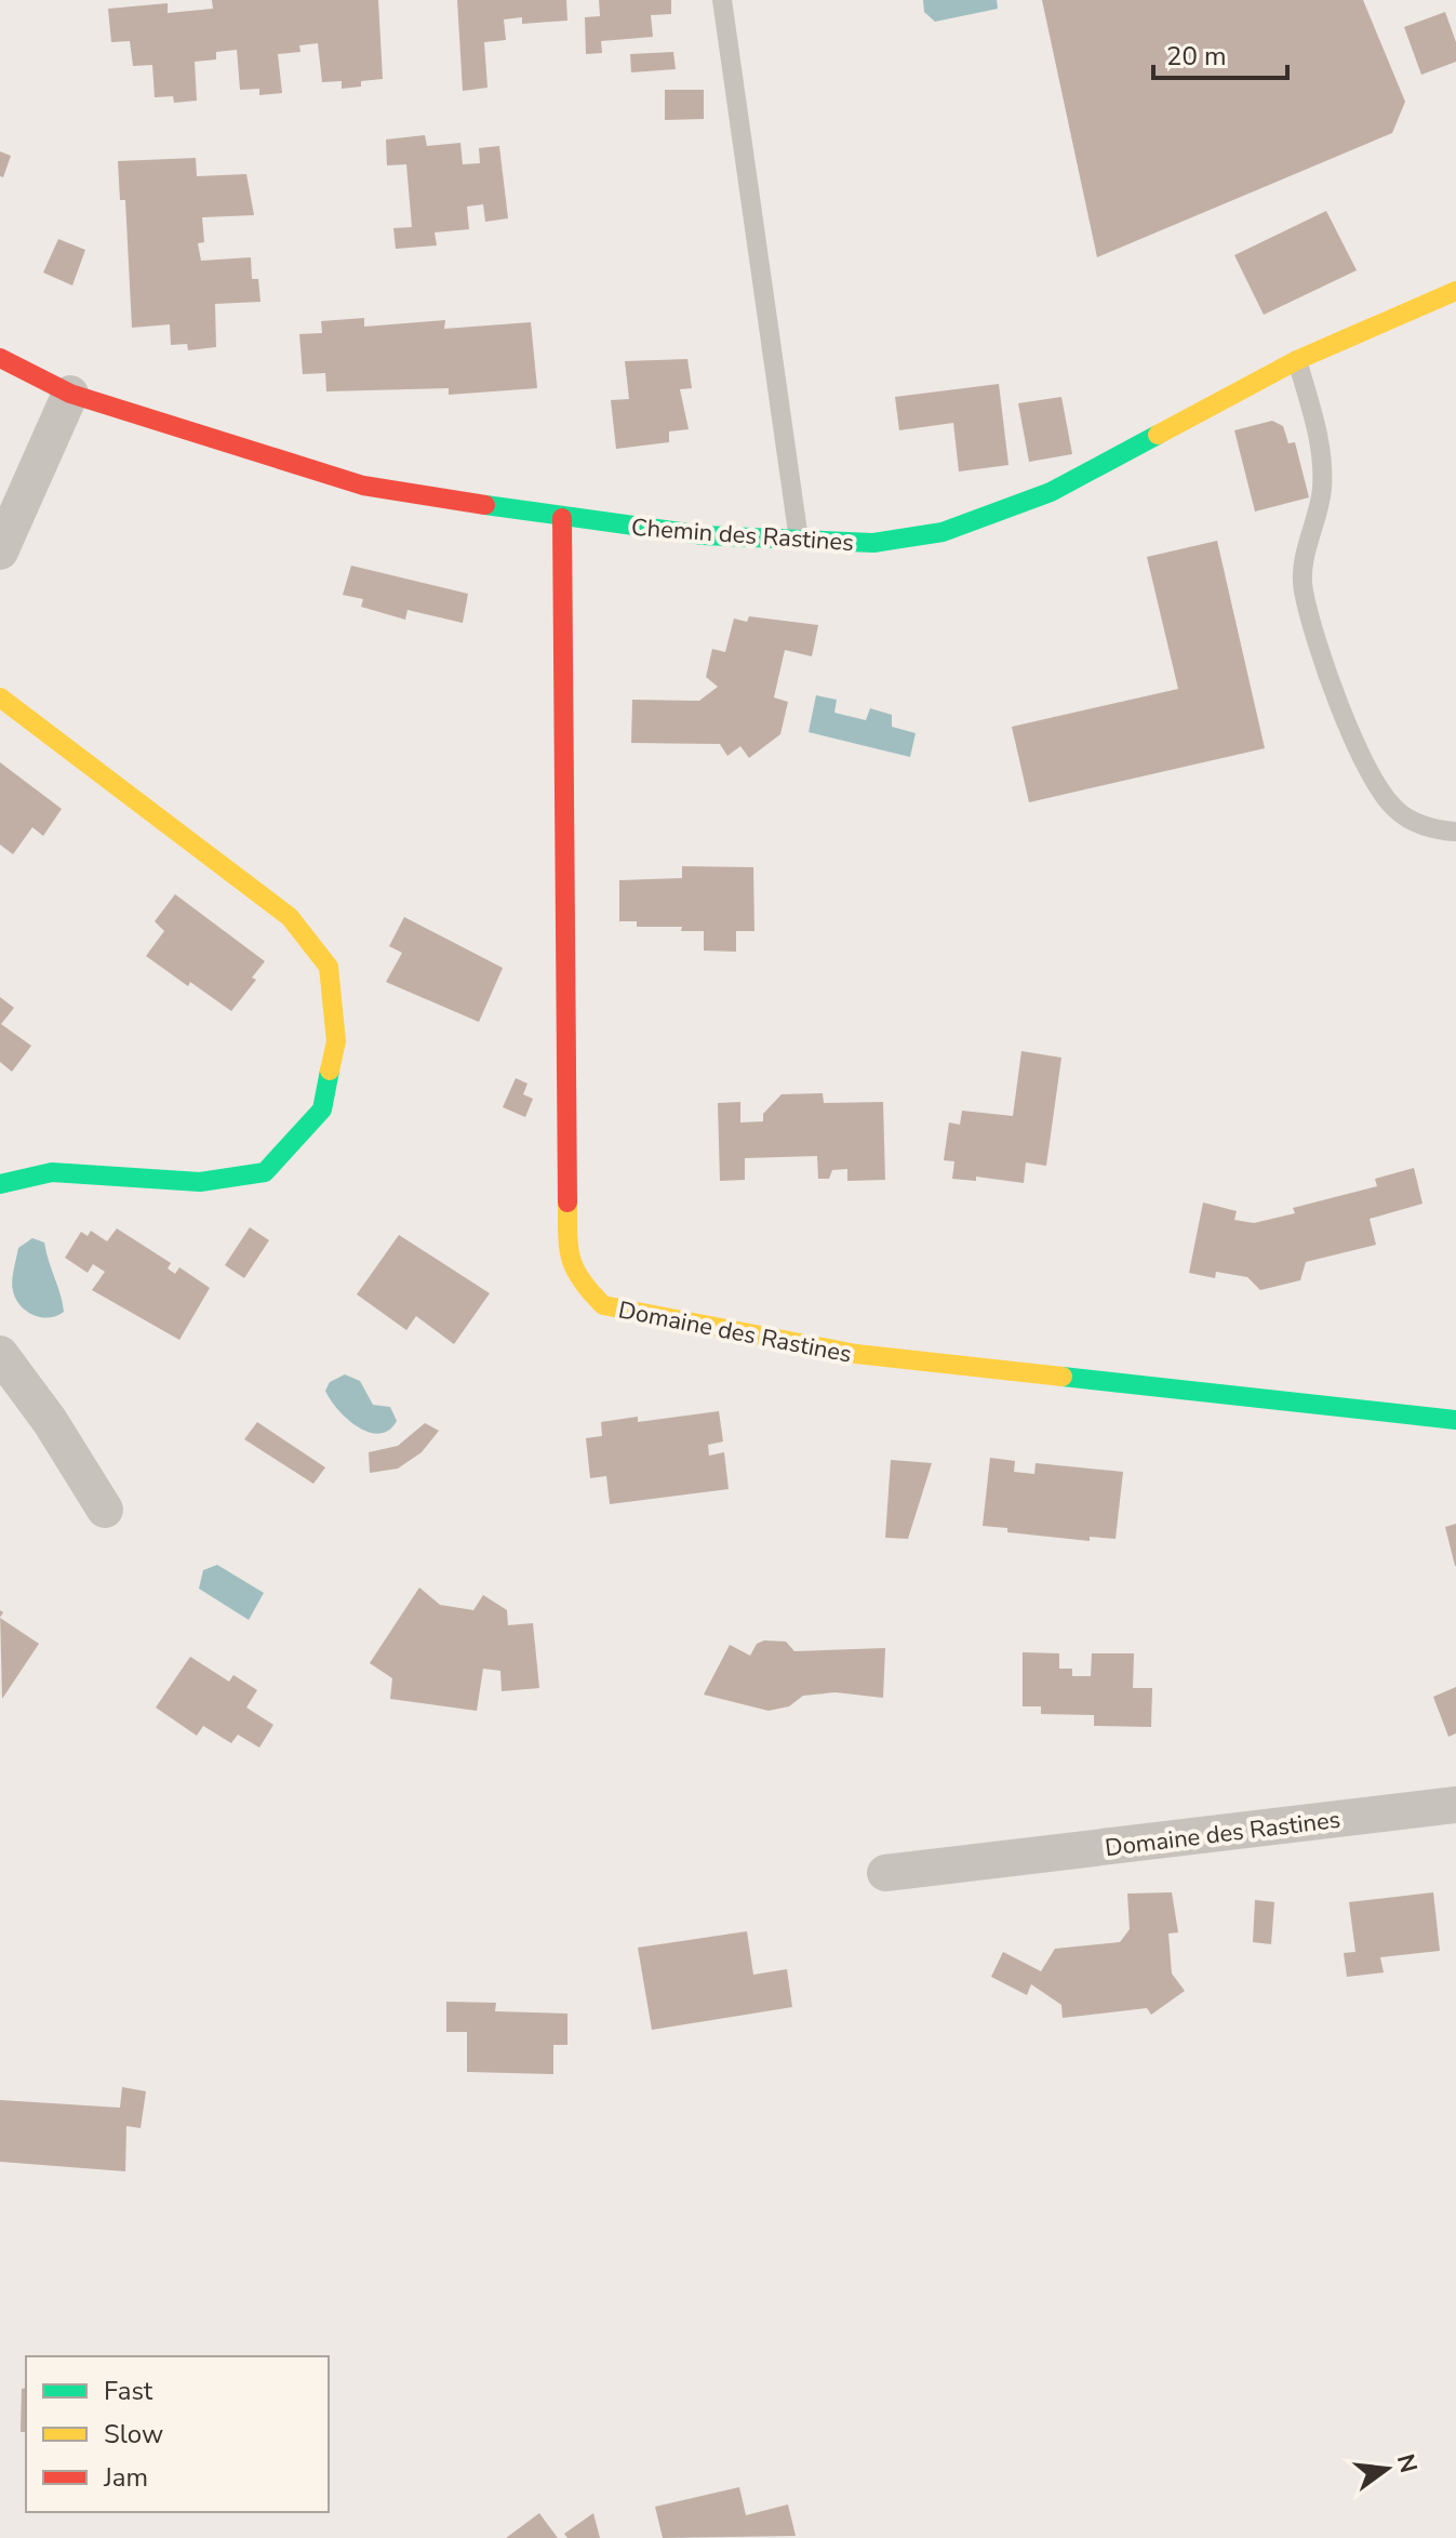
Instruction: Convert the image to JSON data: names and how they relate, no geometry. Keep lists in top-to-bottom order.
{
  "streets": {
    "street": ["Chemin des Rastines", "Domaine des Rastines"]
  },
  "crossings": [
    ["Chemin des Rastines", "Domaine des Rastines"]
  ],
  "legend": ["Fast", "Slow", "Jam"],
  "scale_bar": "20 m",
  "north": "right"
}
